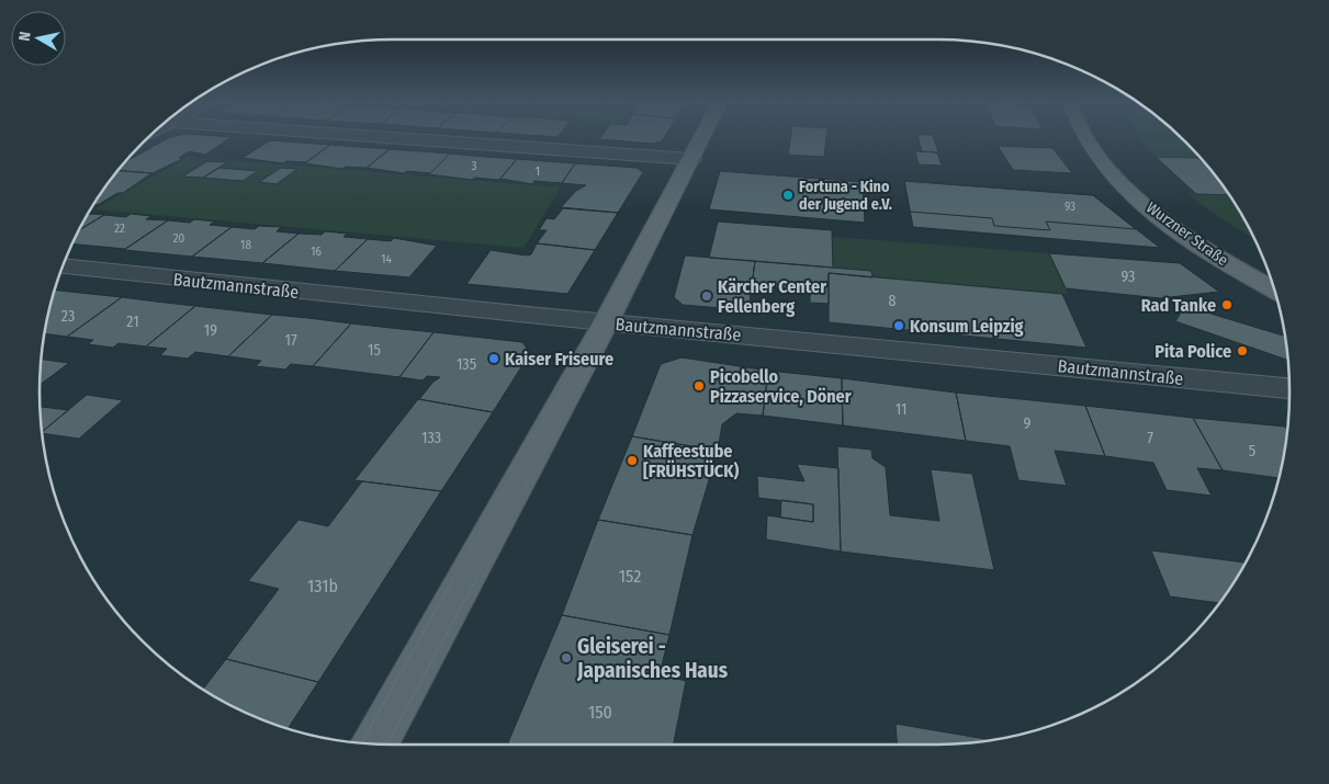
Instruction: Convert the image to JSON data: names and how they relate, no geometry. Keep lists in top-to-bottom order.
{
  "streets": {
    "main road": ["Wurzner Straße"],
    "street": ["Bautzmannstraße"]
  },
  "places": [
    "Fortuna - Kino der Jugend e.V.",
    "Kärcher Center Fellenberg",
    "Rad Tanke",
    "Konsum Leipzig",
    "Pita Police",
    "Kaiser Friseure",
    "Picobello Pizzaservice, Döner",
    "Kaffeestube [FRÜHSTÜCK)",
    "Gleiserei - Japanisches Haus"
  ],
  "house_numbers": [
    "3",
    "1",
    "93",
    "22",
    "20",
    "18",
    "16",
    "14",
    "93",
    "8",
    "23",
    "21",
    "19",
    "17",
    "15",
    "135",
    "11",
    "9",
    "133",
    "7",
    "5",
    "152",
    "131b",
    "150"
  ],
  "north": "left"
}
